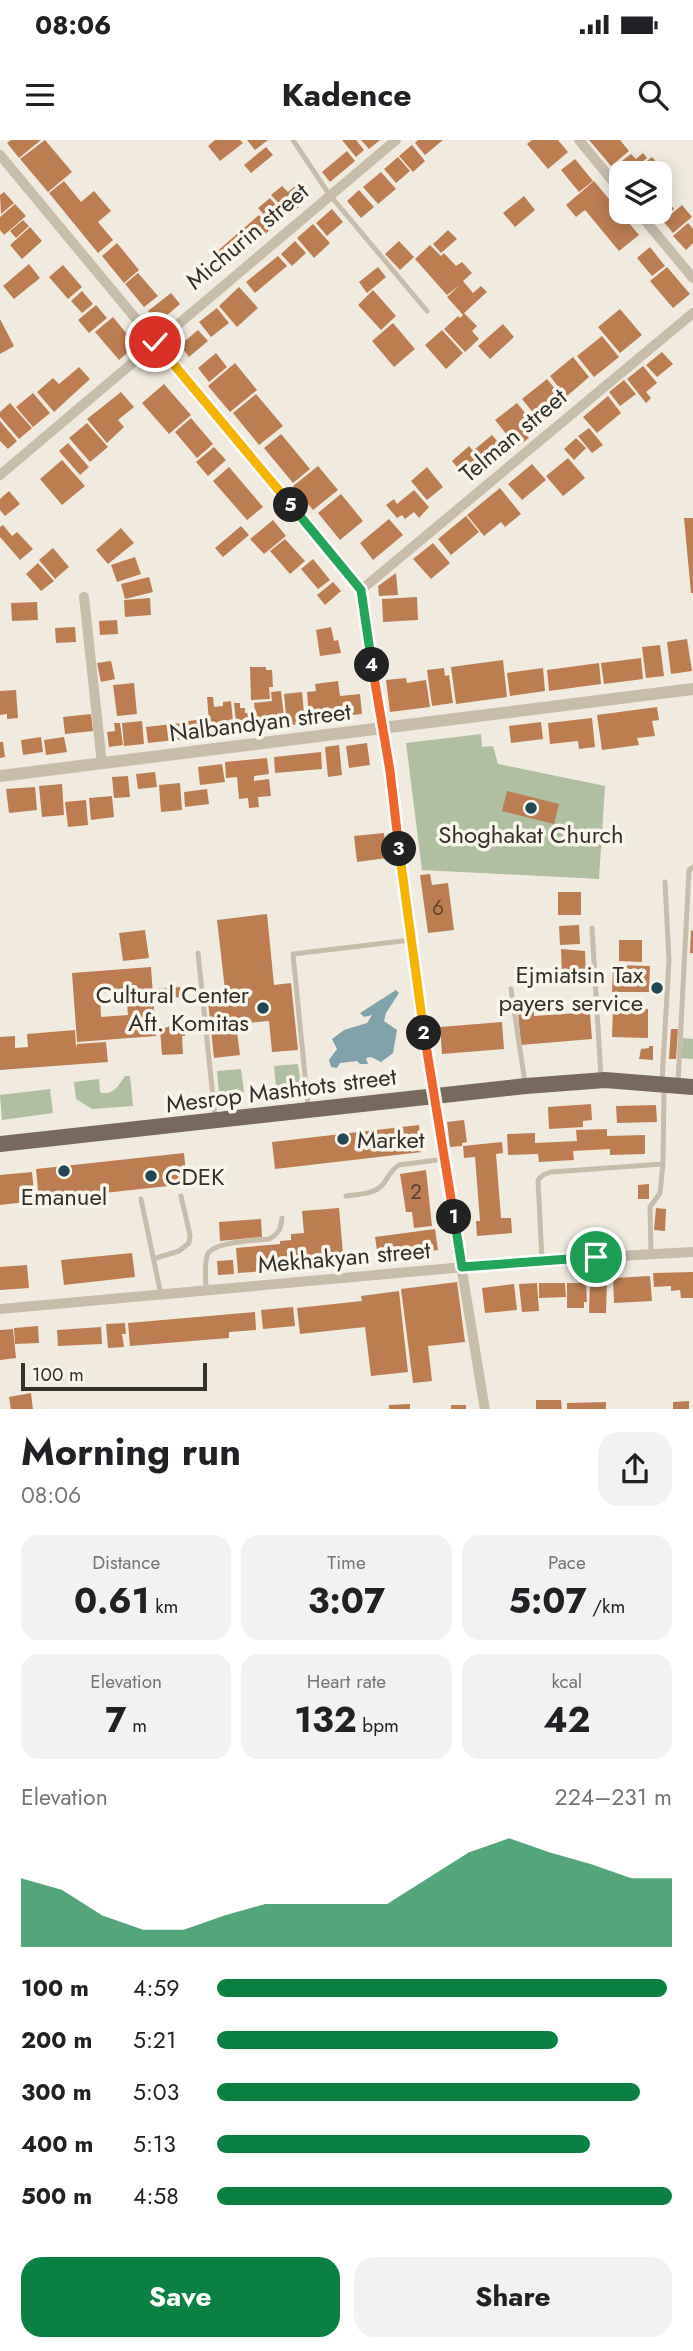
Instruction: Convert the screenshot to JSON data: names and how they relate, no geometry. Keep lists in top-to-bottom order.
{
  "streets": {
    "main road": ["Mesrop Mashtots street"],
    "street": [
      "Michurin street",
      "Telman street",
      "Nalbandyan street",
      "Mekhakyan street"
    ]
  },
  "places": [
    "Shoghakat Church",
    "Ejmiatsin Tax payers service",
    "Cultural Center Aft. Komitas",
    "Market",
    "Emanuel",
    "CDEK"
  ],
  "house_numbers": ["6", "2"],
  "scale_bar": "100 m",
  "page": {
    "status": "08:06",
    "header": "Kadence",
    "pins": [
      "5",
      "4",
      "3",
      "2",
      "1"
    ],
    "scale": "100 m",
    "heading": ["Morning run", "08:06"],
    "stats": [
      ["Distance", "0.61 km"],
      ["Time", "3:07"],
      ["Pace", "5:07 /km"],
      ["Elevation", "7 m"],
      ["Heart rate", "132 bpm"],
      ["kcal", "42"]
    ],
    "chart": ["Elevation", "224–231 m"],
    "list": [
      {
        "name": "100 m",
        "note": "4:59"
      },
      {
        "name": "200 m",
        "note": "5:21"
      },
      {
        "name": "300 m",
        "note": "5:03"
      },
      {
        "name": "400 m",
        "note": "5:13"
      },
      {
        "name": "500 m",
        "note": "4:58"
      }
    ],
    "buttons": ["Save", "Share"]
  }
}
